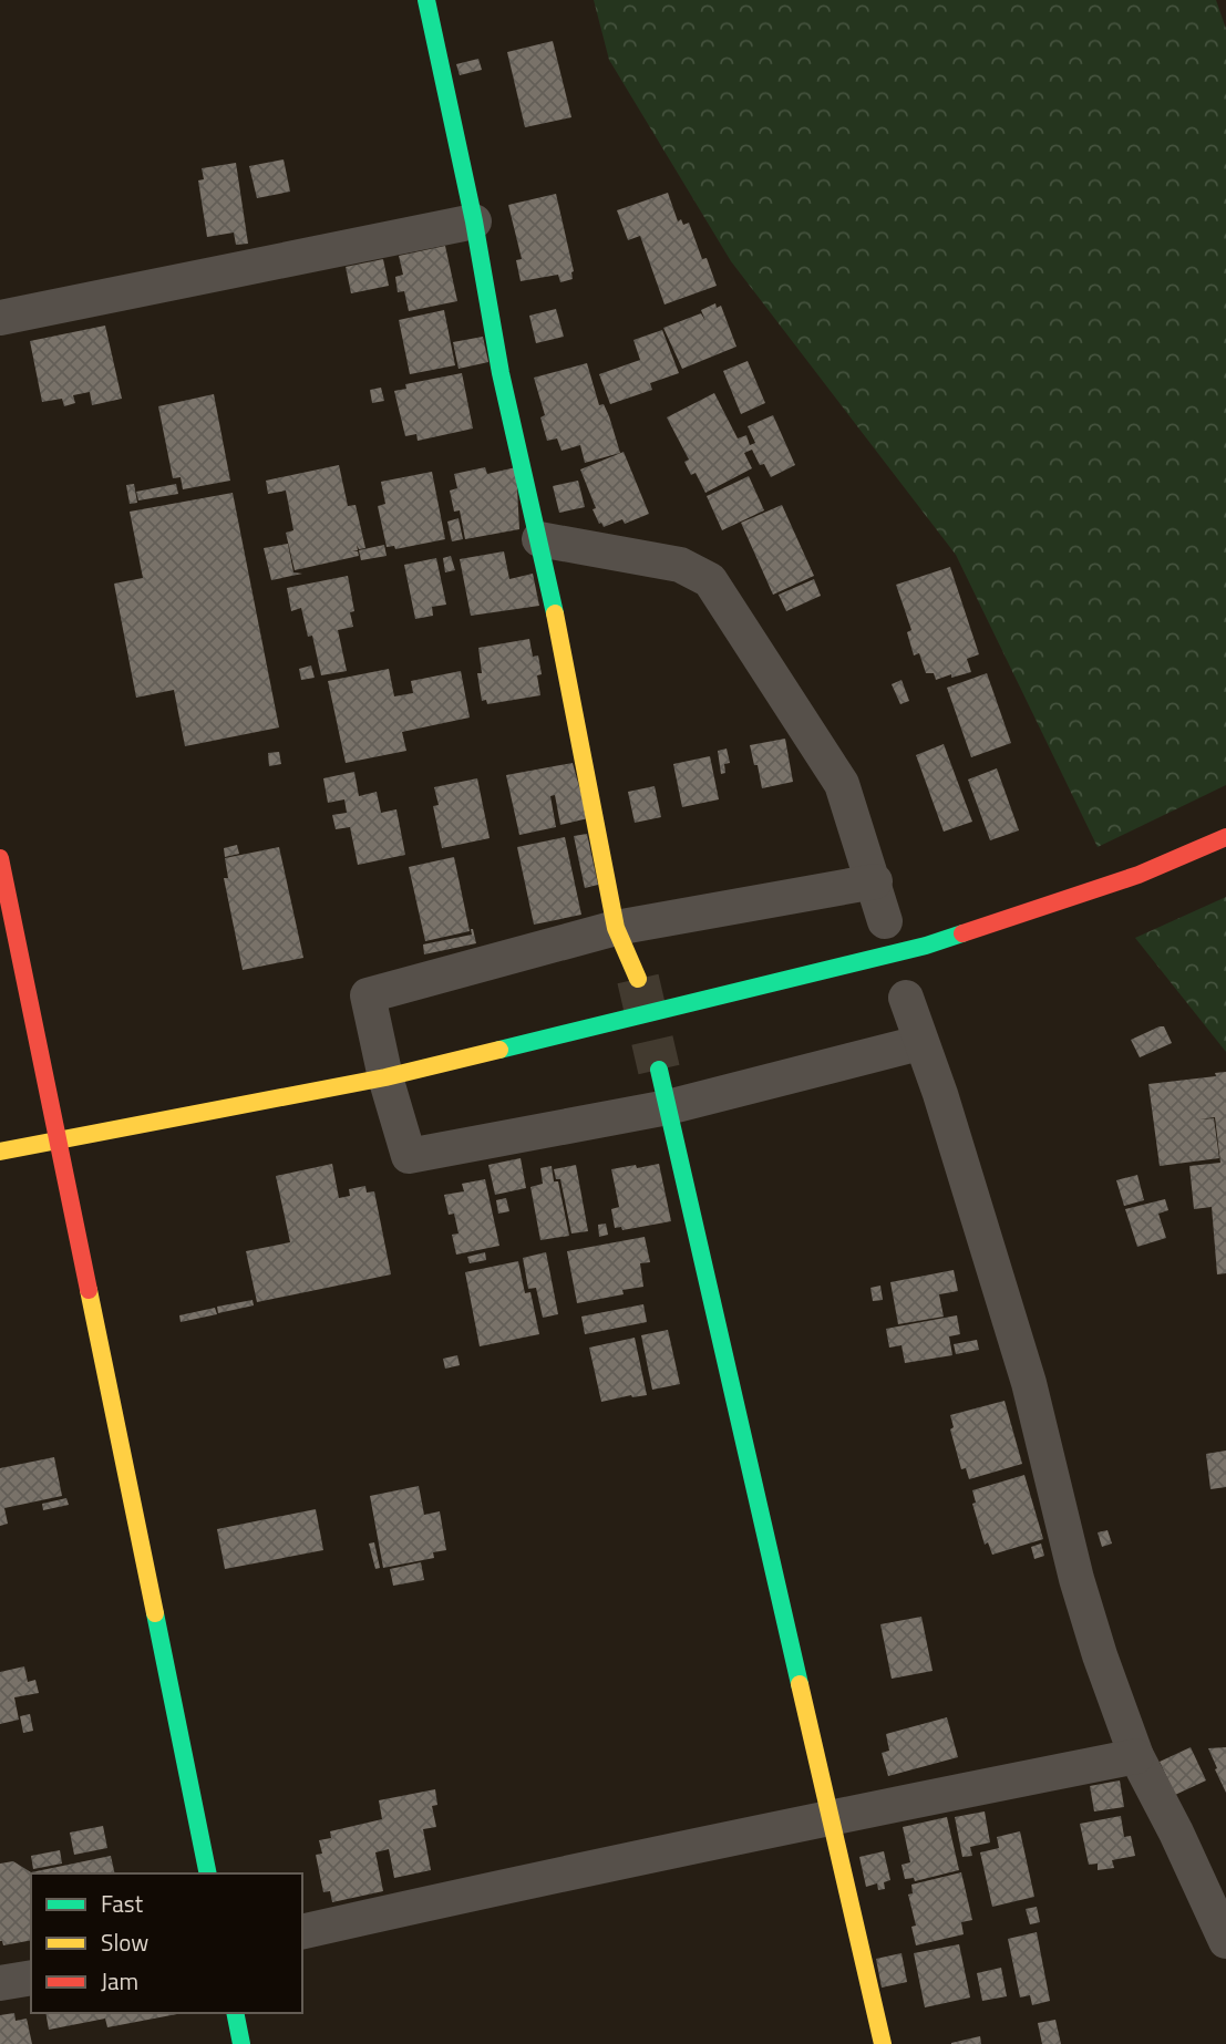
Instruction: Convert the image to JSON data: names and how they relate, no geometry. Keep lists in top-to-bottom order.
{
  "legend": ["Fast", "Slow", "Jam"]
}
